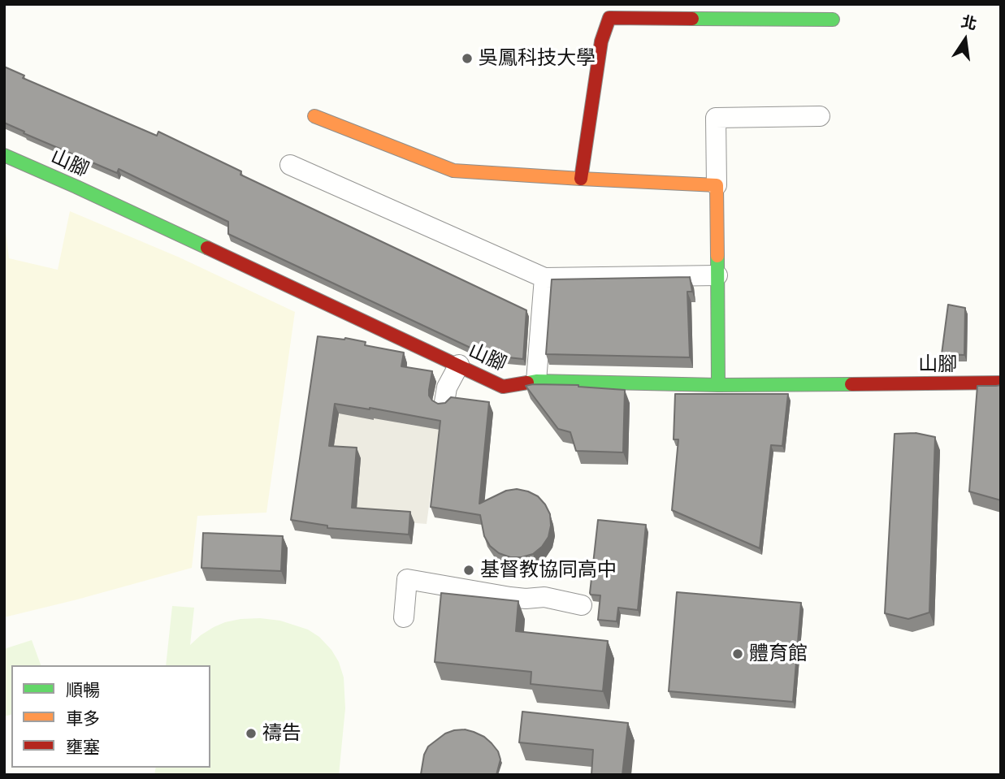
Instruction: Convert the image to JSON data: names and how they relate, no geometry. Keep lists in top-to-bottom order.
{
  "streets": {
    "street": ["山腳"]
  },
  "places": [
    "吳鳳科技大學",
    "基督教協同高中",
    "體育館",
    "禱告"
  ],
  "legend": ["順暢", "車多", "壅塞"],
  "north": "top"
}
